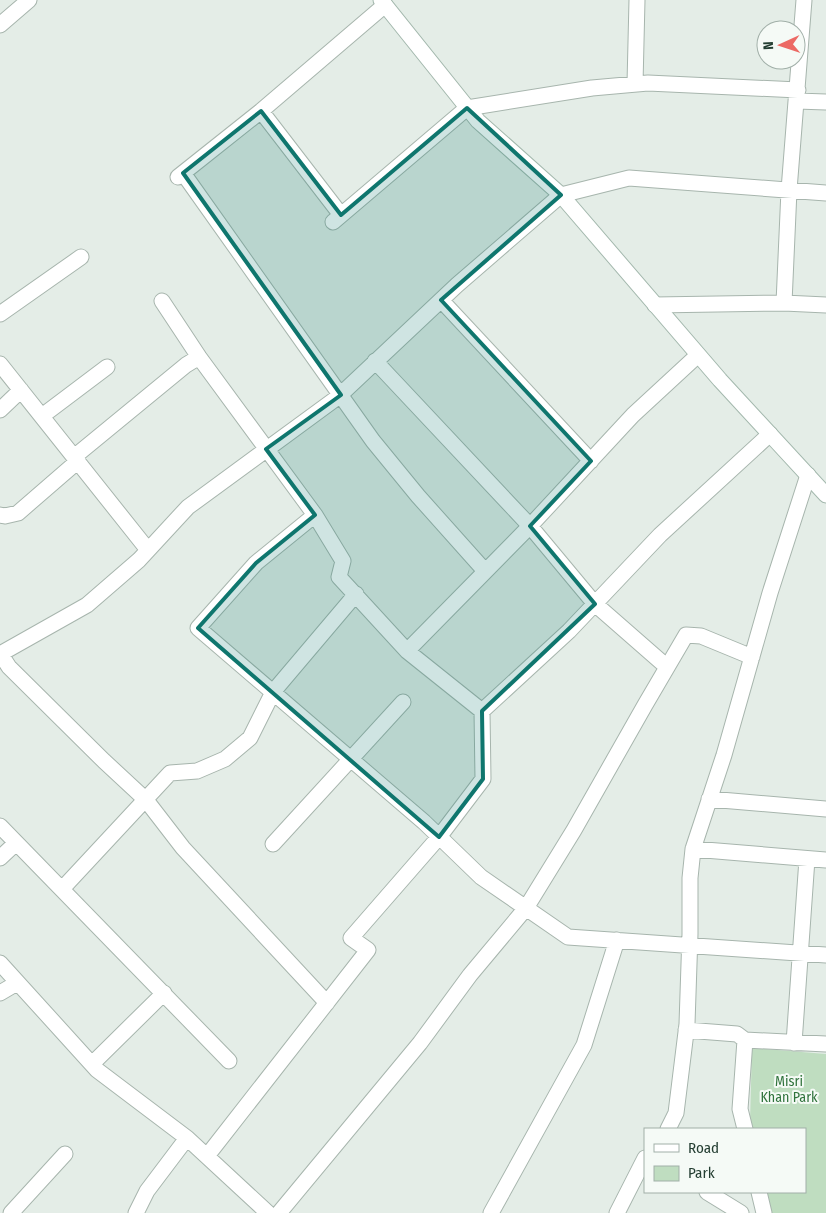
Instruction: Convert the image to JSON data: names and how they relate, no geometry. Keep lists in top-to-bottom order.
{
  "parks": ["Misri Khan Park"],
  "legend": ["Road", "Park"],
  "north": "left"
}
